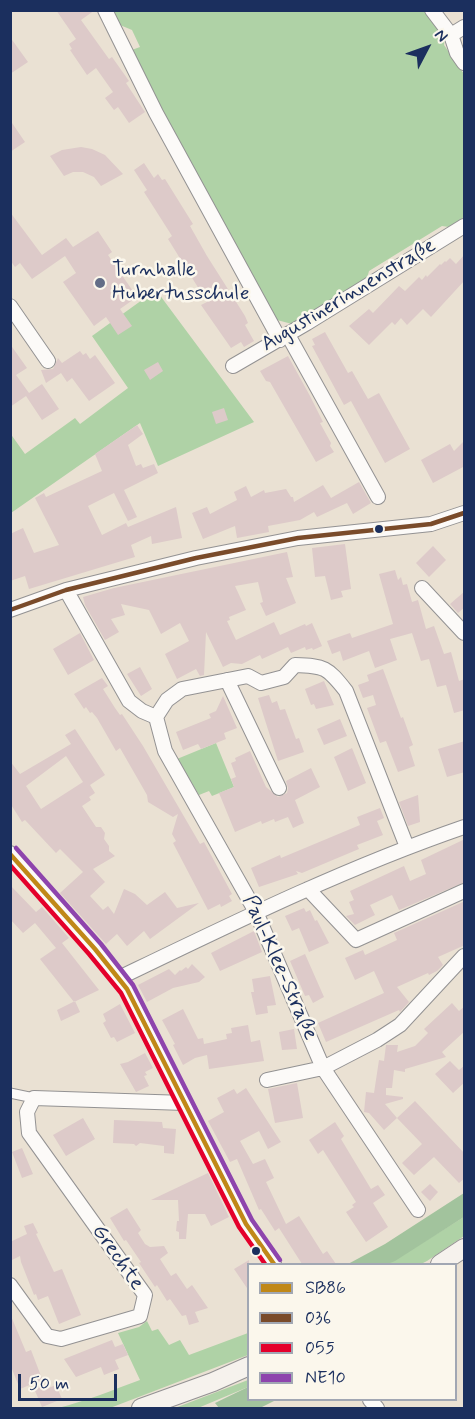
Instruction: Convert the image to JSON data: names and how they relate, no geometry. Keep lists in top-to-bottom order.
{
  "streets": {
    "street": ["Augustinerinnenstraße", "Paul-Klee-Straße", "Grechte"]
  },
  "places": ["Turnhalle Hubertusschule"],
  "lines": [
    "transit line 036",
    "transit line NE10",
    "transit line SB86",
    "transit line 055"
  ],
  "legend": [
    "SB86",
    "036",
    "055",
    "NE10"
  ],
  "scale_bar": "50 m",
  "north": "top right"
}
